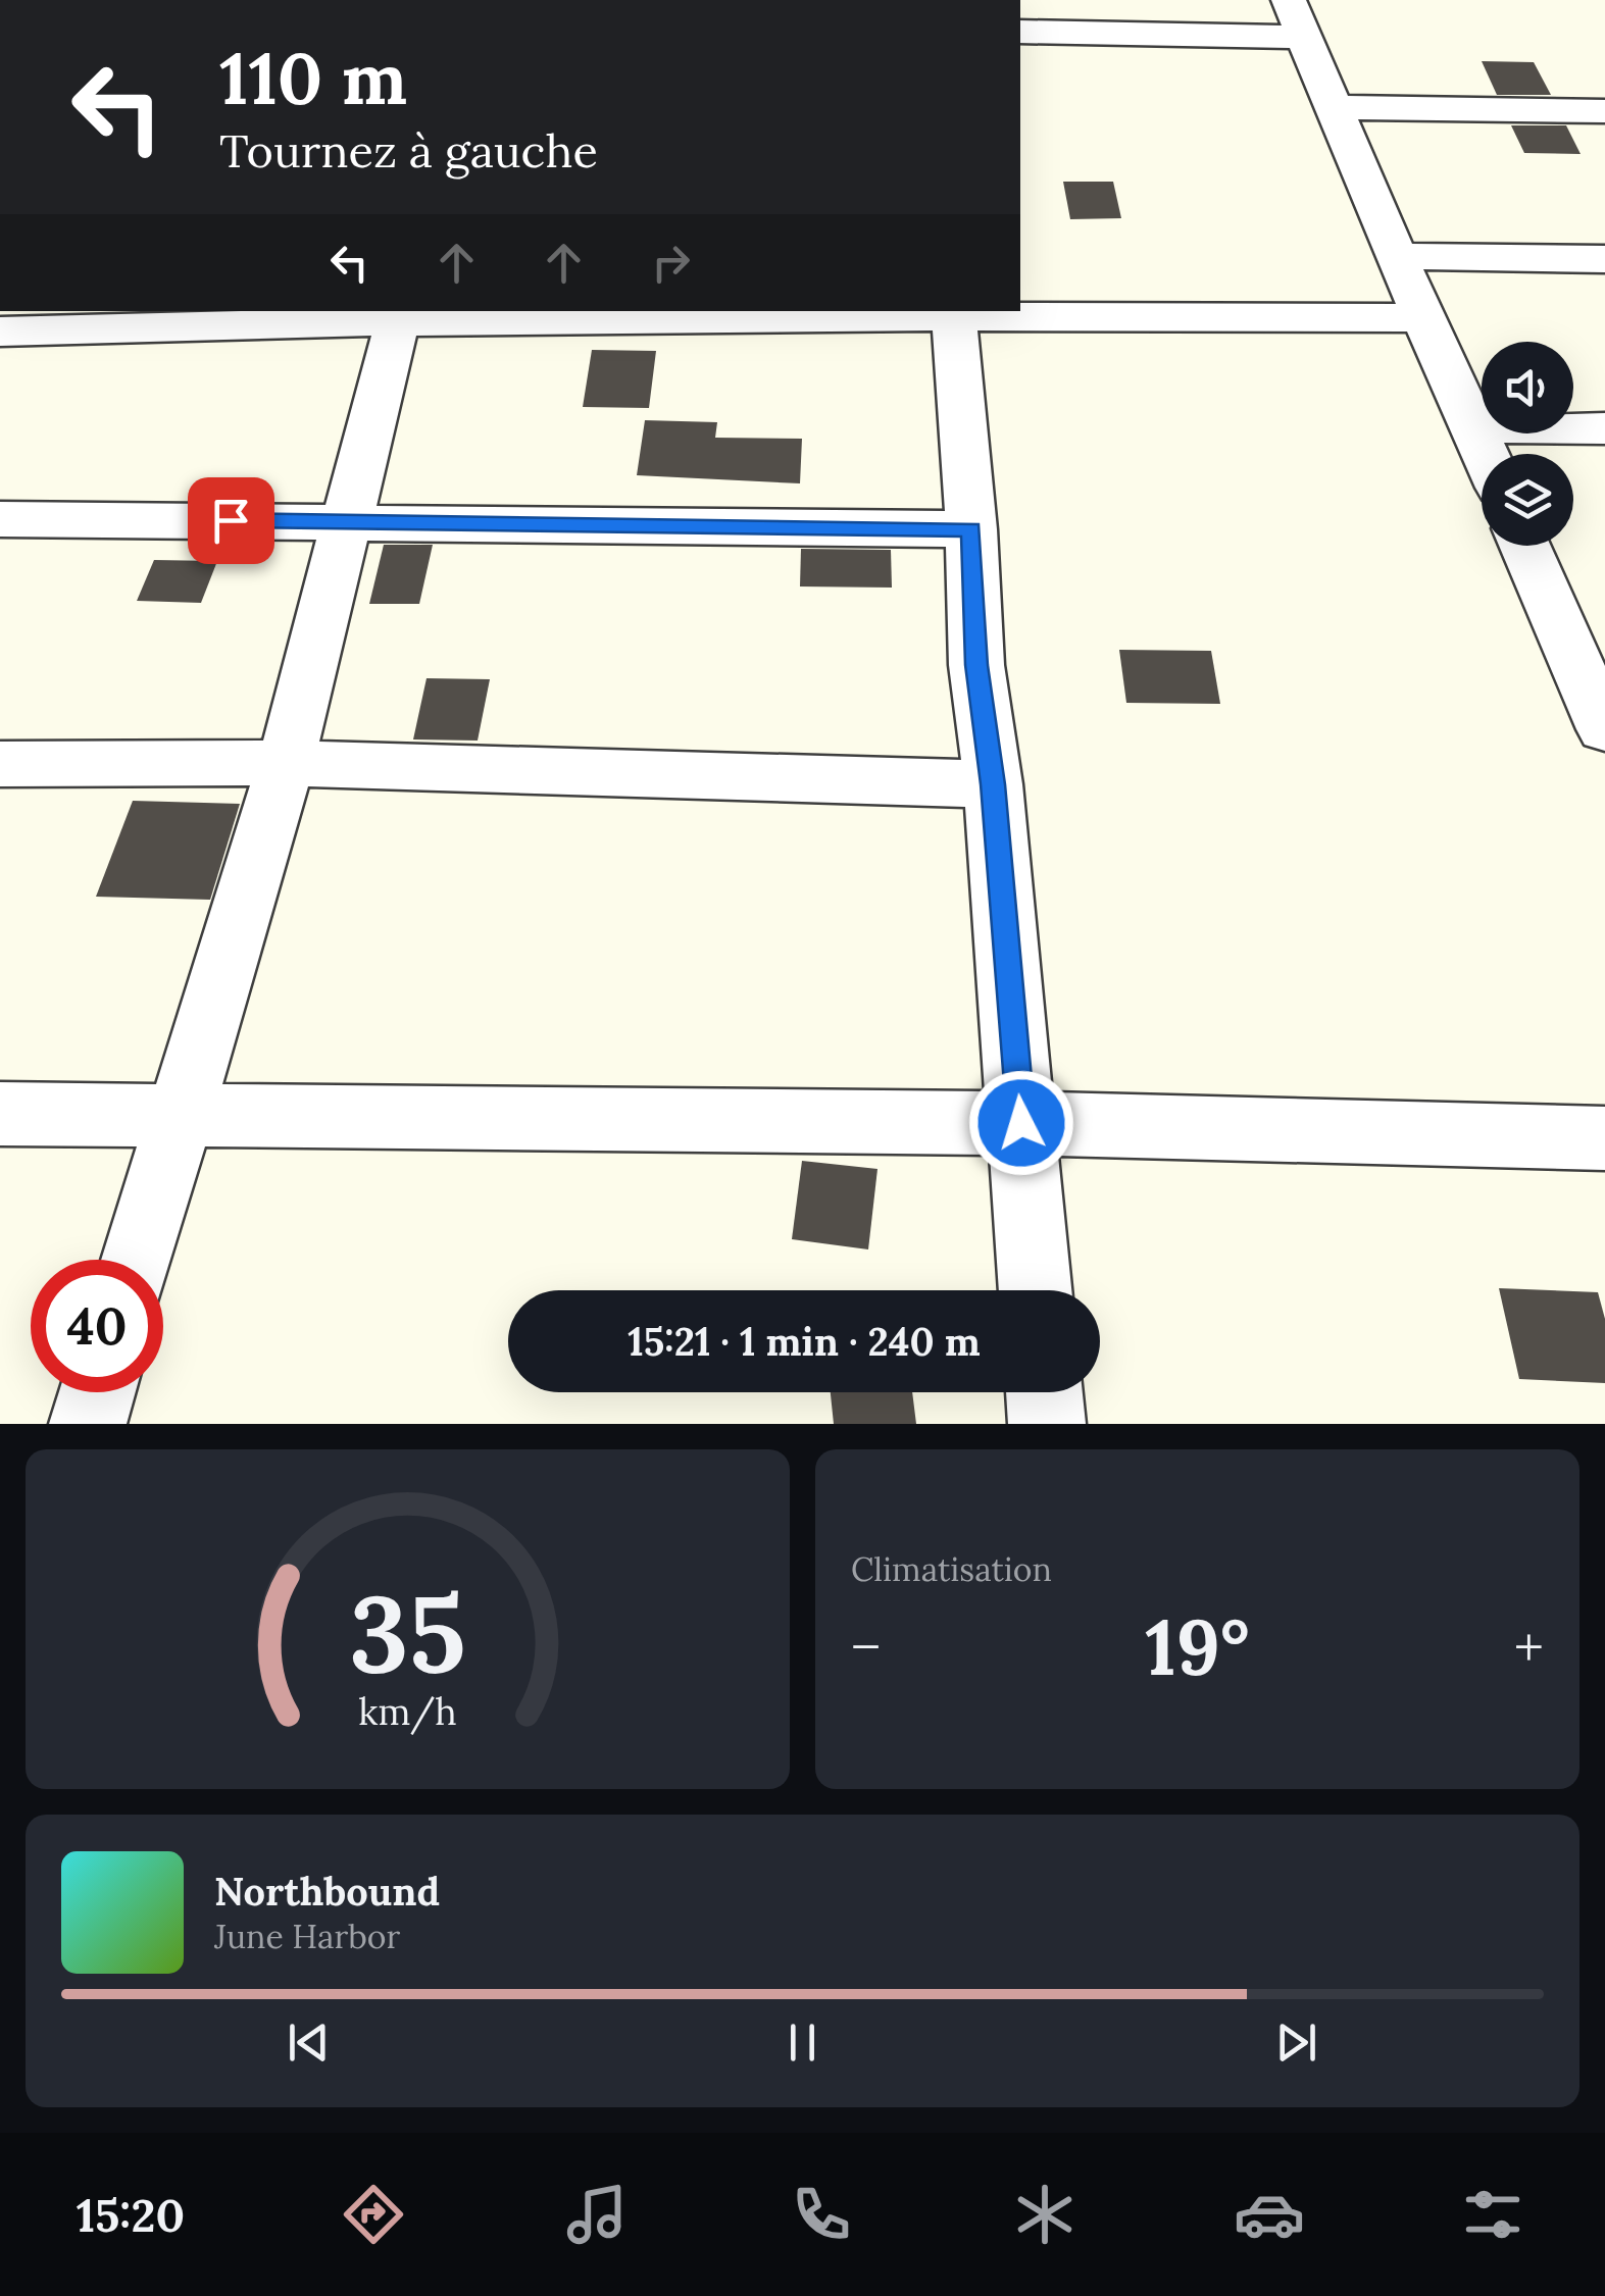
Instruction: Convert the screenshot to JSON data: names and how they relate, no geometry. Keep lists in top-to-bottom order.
{
  "page": {
    "turn": ["110 m", "Tournez à gauche"],
    "limit": "40",
    "trip": "15:21 · 1 min · 240 m",
    "tile": "Climatisation",
    "heat": ["−", "19°", "+"],
    "song": ["Northbound", "June Harbor"],
    "tabs": "15:20",
    "gauge": ["35", "km/h"]
  }
}
